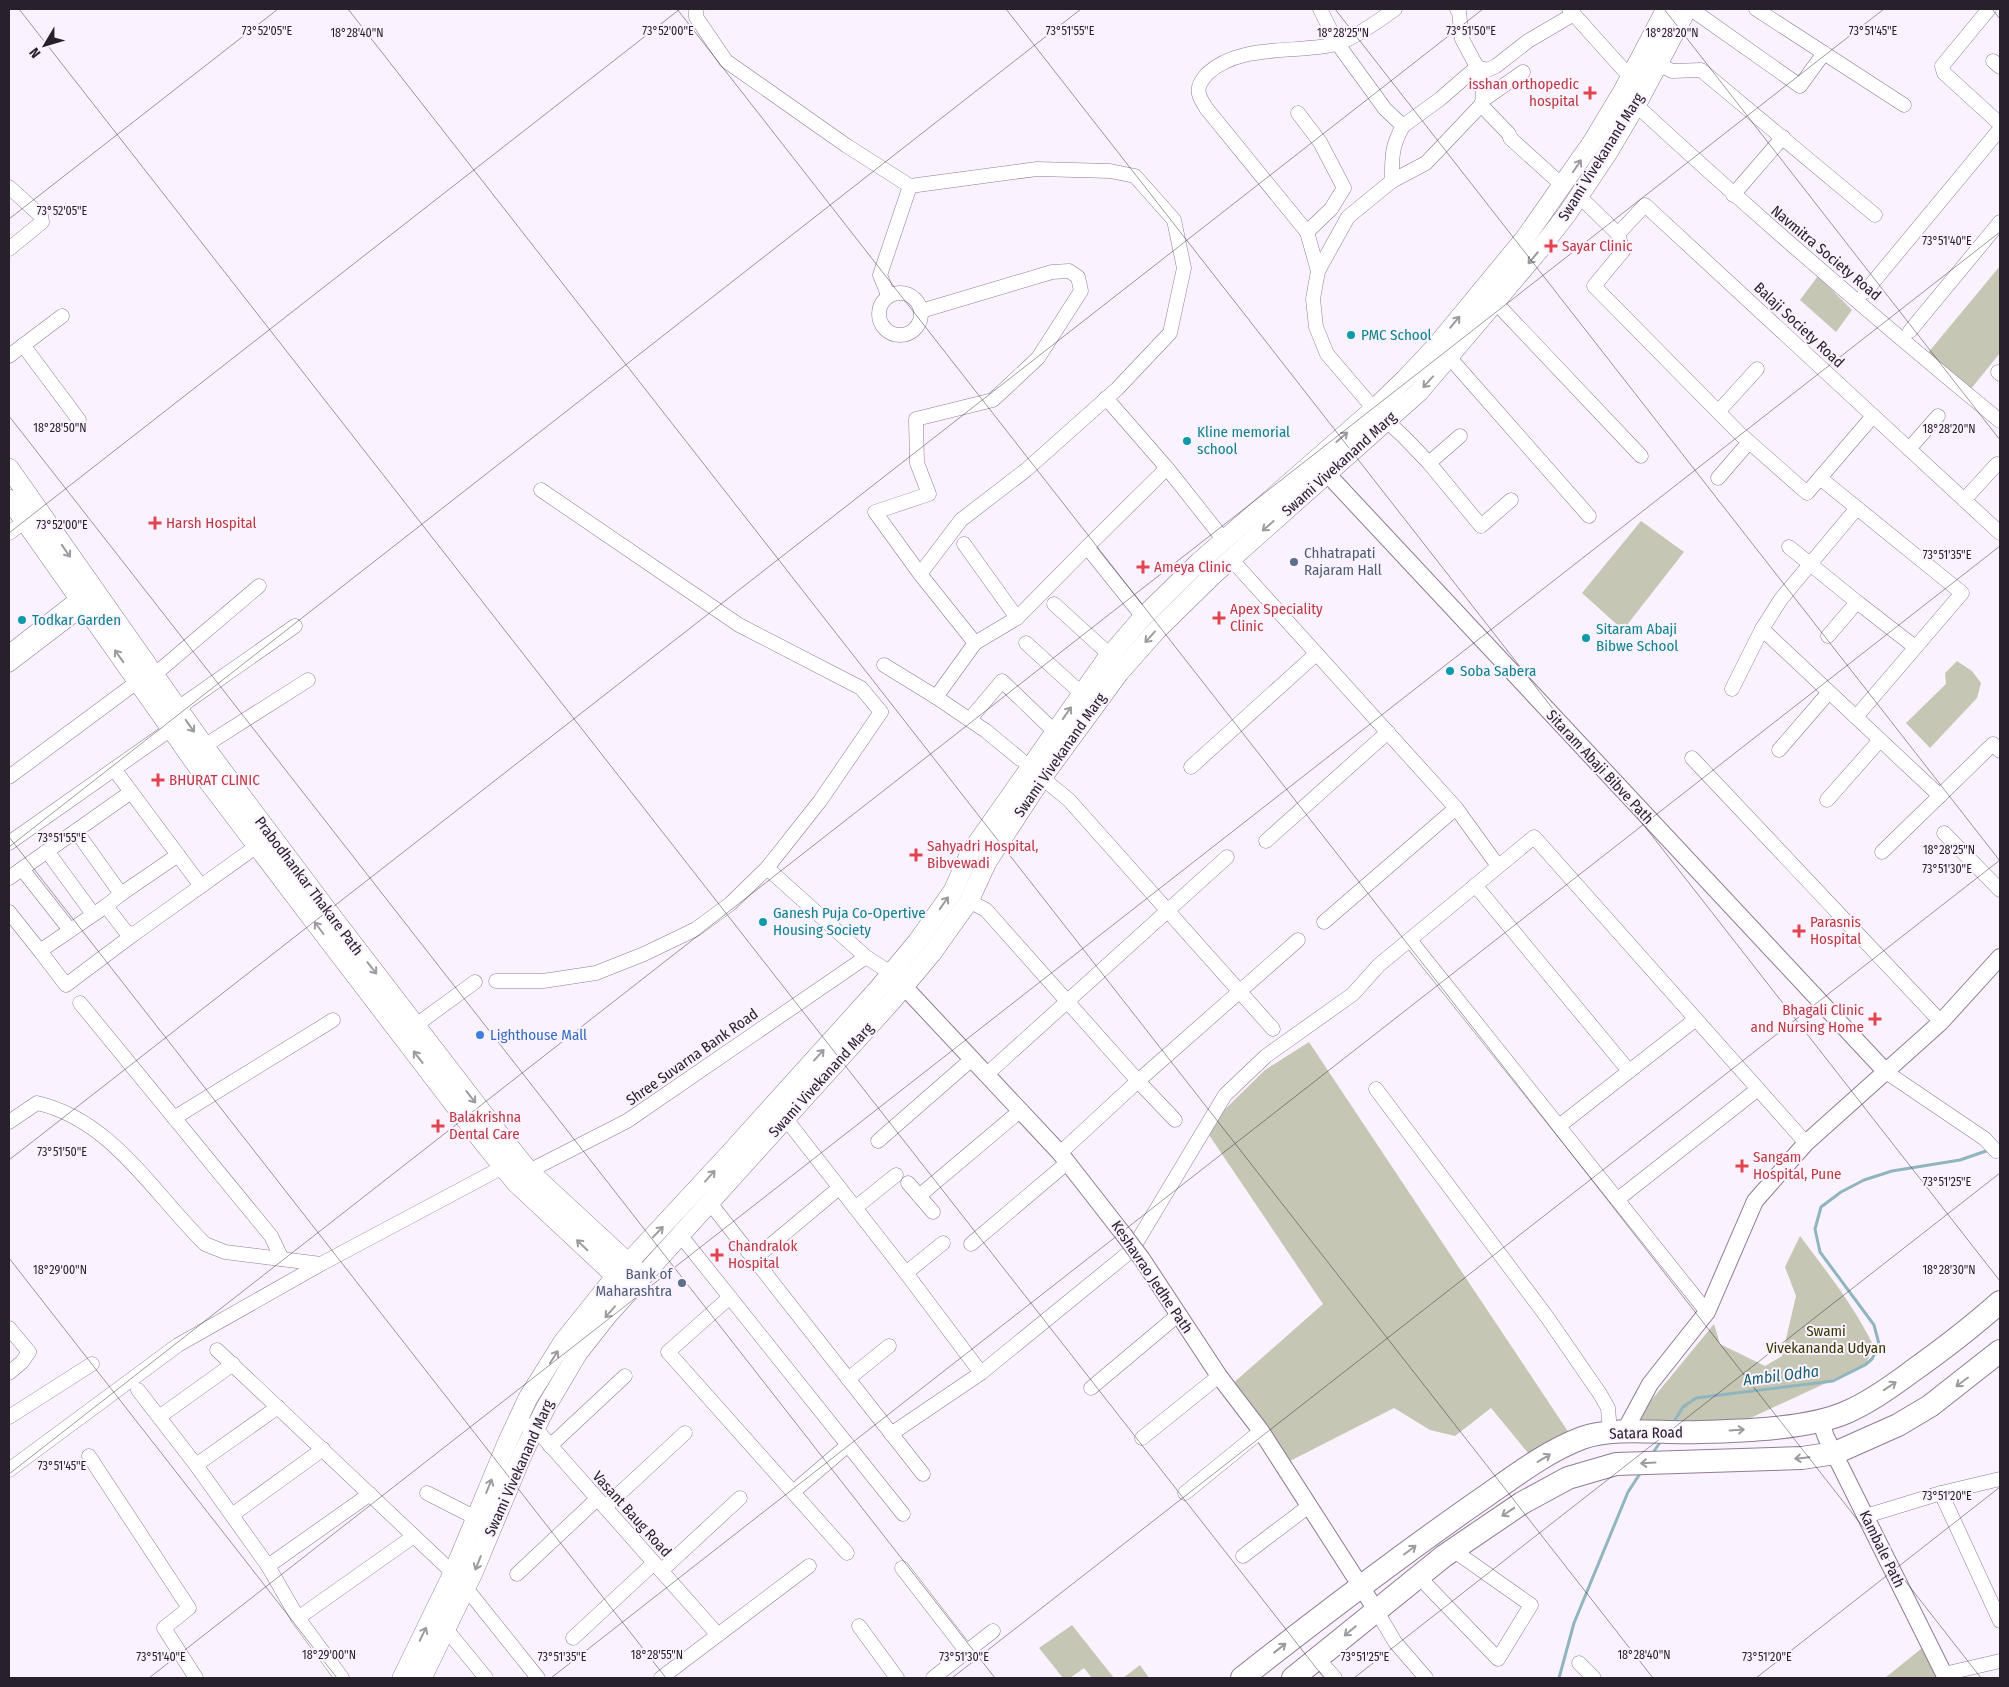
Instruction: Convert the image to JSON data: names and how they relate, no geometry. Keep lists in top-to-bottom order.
{
  "streets": {
    "highway": ["Satara Road"],
    "main road": ["Swami Vivekanand Marg", "Prabodhankar Thakare Path"],
    "street": [
      "Navmitra Society Road",
      "Balaji Society Road",
      "Sitaram Abaji Bibve Path",
      "Shree Suvarna Bank Road",
      "Keshavrao Jedhe Path",
      "Vasant Baug Road",
      "Kambale Path"
    ]
  },
  "crossings": [
    ["Swami Vivekanand Marg", "Navmitra Society Road"],
    ["Swami Vivekanand Marg", "Sitaram Abaji Bibve Path"],
    ["Swami Vivekanand Marg", "Prabodhankar Thakare Path"],
    ["Swami Vivekanand Marg", "Keshavrao Jedhe Path"],
    ["Swami Vivekanand Marg", "Vasant Baug Road"],
    ["Prabodhankar Thakare Path", "Shree Suvarna Bank Road"],
    ["Keshavrao Jedhe Path", "Satara Road"],
    ["Satara Road", "Kambale Path"]
  ],
  "water": ["Ambil Odha"],
  "parks": ["Swami Vivekananda Udyan"],
  "places": {
    "health": [
      "isshan orthopedic hospital",
      "Sayar Clinic",
      "Harsh Hospital",
      "Ameya Clinic",
      "Apex Speciality Clinic",
      "BHURAT CLINIC",
      "Sahyadri Hospital, Bibvewadi",
      "Parasnis Hospital",
      "Bhagali Clinic and Nursing Home",
      "Balakrishna Dental Care",
      "Sangam Hospital, Pune",
      "Chandralok Hospital"
    ],
    "other": [
      "PMC School",
      "Kline memorial school",
      "Chhatrapati Rajaram Hall",
      "Todkar Garden",
      "Sitaram Abaji Bibwe School",
      "Soba Sabera",
      "Ganesh Puja Co-Opertive Housing Society",
      "Lighthouse Mall",
      "Bank of Maharashtra"
    ]
  },
  "north": "bottom left",
  "coordinates": [
    "73°52'05\"E",
    "73°52'00\"E",
    "73°51'50\"E",
    "73°51'45\"E",
    "73°51'55\"E",
    "18°28'40\"N",
    "18°28'25\"N",
    "18°28'20\"N",
    "73°51'40\"E",
    "18°28'50\"N",
    "73°51'35\"E",
    "73°51'30\"E",
    "73°51'25\"E",
    "18°29'00\"N",
    "18°28'30\"N",
    "73°51'20\"E",
    "18°28'55\"N"
  ]
}
